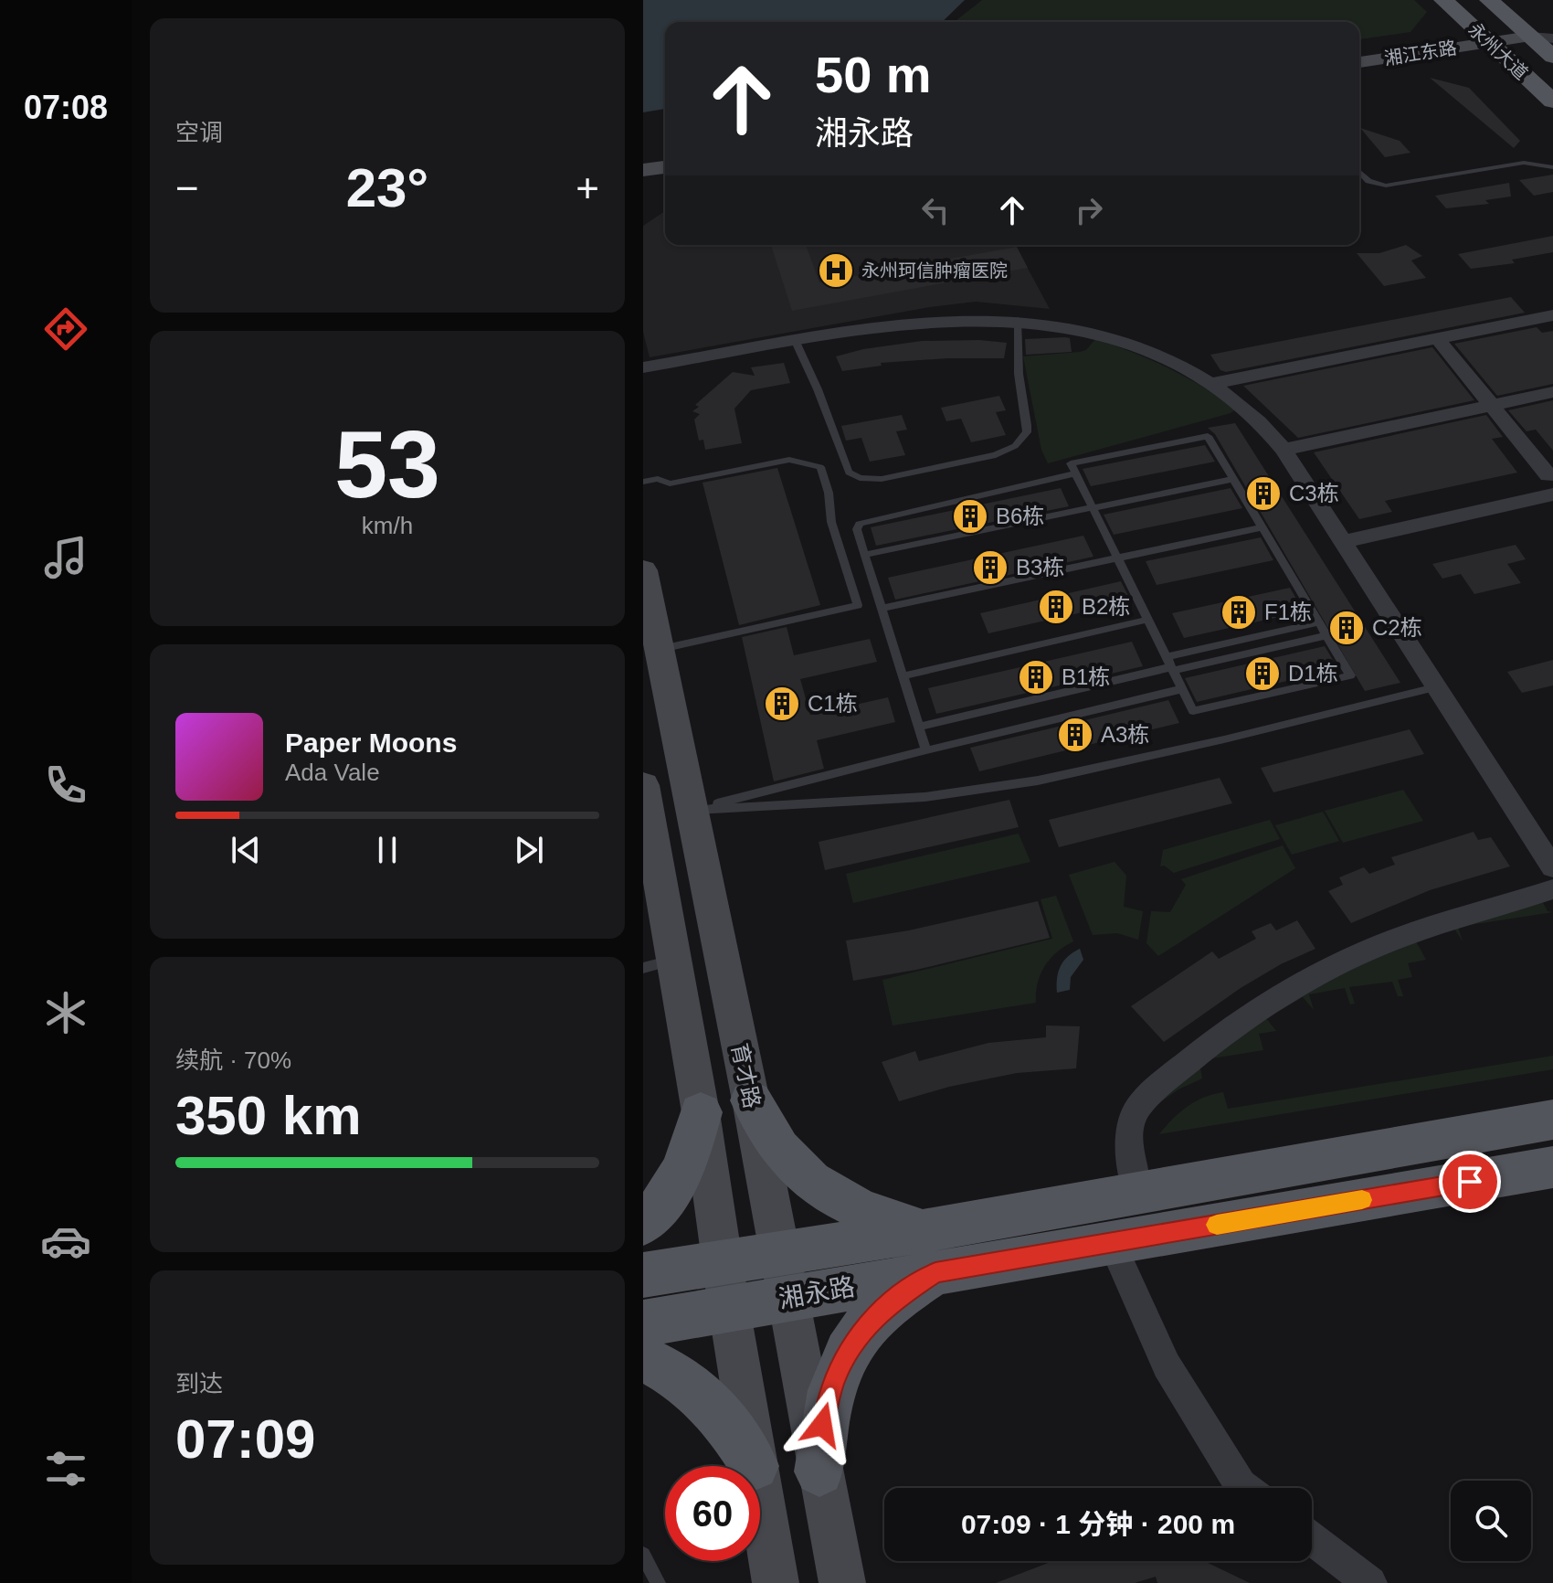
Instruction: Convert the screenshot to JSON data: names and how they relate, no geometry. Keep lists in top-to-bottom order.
{
  "streets": {
    "main road": [
      "永州大道",
      "湘江东路",
      "育才路",
      "湘永路"
    ]
  },
  "crossings": [
    ["永州大道", "湘江东路"],
    ["育才路", "湘永路"]
  ],
  "places": {
    "hospital": ["永州珂信肿瘤医院"],
    "building": [
      "C3栋",
      "B6栋",
      "B3栋",
      "B2栋",
      "F1栋",
      "C2栋",
      "D1栋",
      "B1栋",
      "C1栋",
      "A3栋"
    ]
  },
  "page": {
    "tabs": "07:08",
    "tile": [
      "空调",
      ["53", "km/h"],
      ["续航 · 70%", "350 km"],
      ["到达", "07:09"]
    ],
    "turn": ["50 m", "湘永路"],
    "heat": ["−", "23°", "+"],
    "song": ["Paper Moons", "Ada Vale"],
    "limit": "60",
    "trip": "07:09 · 1 分钟 · 200 m"
  }
}
